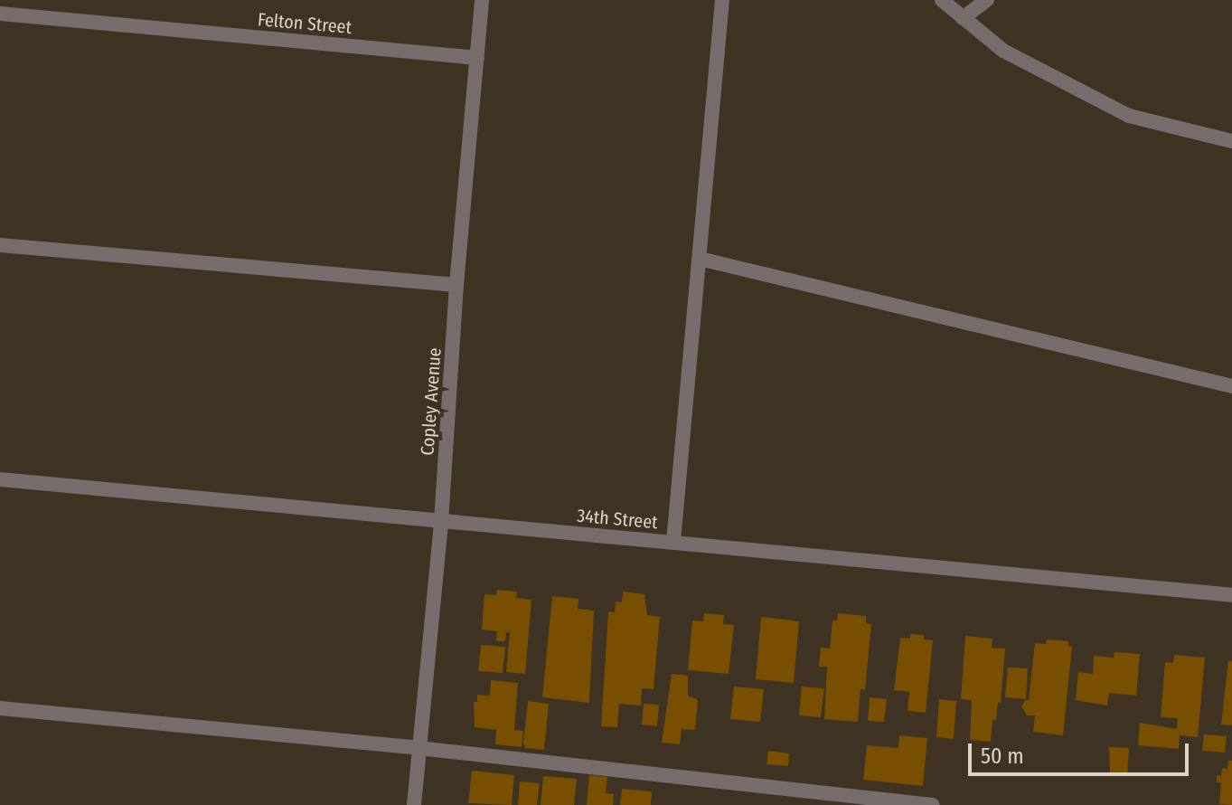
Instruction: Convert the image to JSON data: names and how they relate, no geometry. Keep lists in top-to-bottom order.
{
  "streets": {
    "street": ["Felton Street", "Copley Avenue", "34th Street"]
  },
  "crossings": [
    ["Felton Street", "Copley Avenue"],
    ["Copley Avenue", "34th Street"]
  ],
  "scale_bar": "50 m"
}
